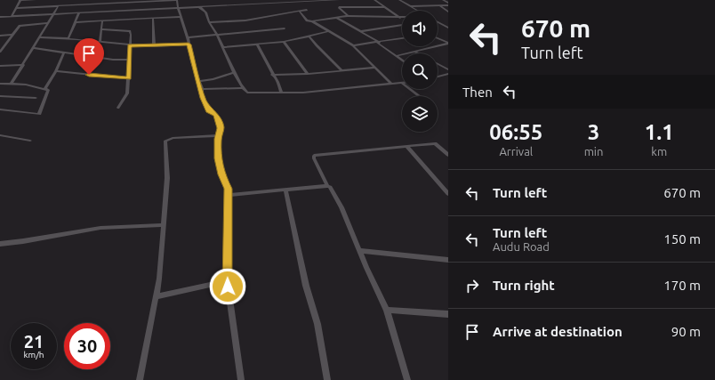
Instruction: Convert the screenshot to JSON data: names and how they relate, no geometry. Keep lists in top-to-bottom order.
{
  "page": {
    "turn": ["670 m", "Turn left"],
    "then": "Then",
    "eta": [
      "06:55",
      "Arrival",
      "3",
      "min",
      "1.1",
      "km"
    ],
    "list": [
      {
        "name": "Turn left",
        "value": "670 m"
      },
      {
        "name": "Turn left",
        "note": "Audu Road",
        "value": "150 m"
      },
      {
        "name": "Turn right",
        "value": "170 m"
      },
      {
        "name": "Arrive at destination",
        "value": "90 m"
      }
    ],
    "speed": "21 km/h",
    "limit": "30"
  }
}
